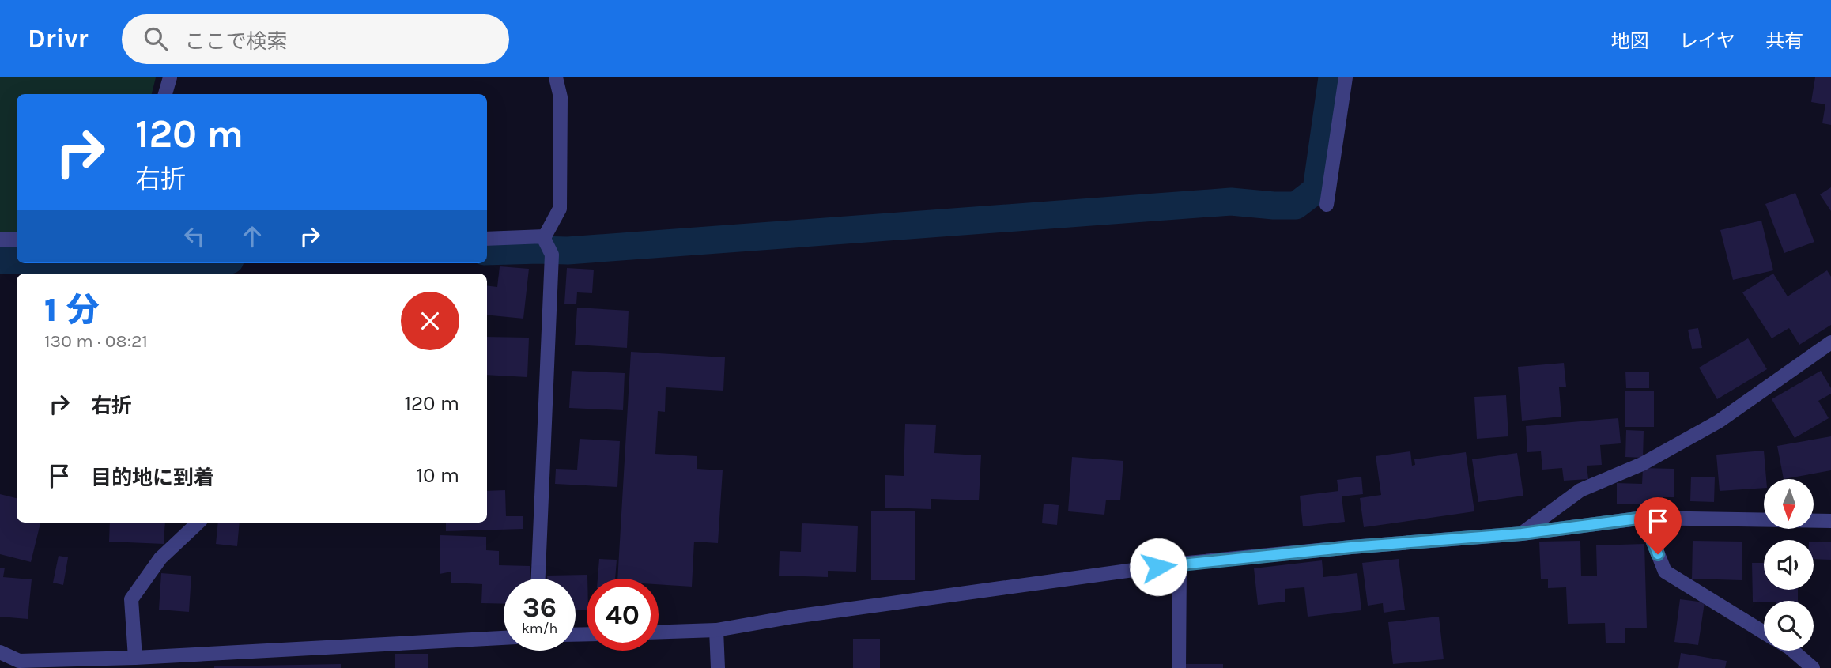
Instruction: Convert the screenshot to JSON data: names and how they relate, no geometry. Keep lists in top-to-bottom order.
{
  "north": "bottom",
  "page": {
    "header": "Drivr",
    "search": "ここで検索",
    "nav": ["地図", "レイヤ", "共有"],
    "turn": ["120 m", "右折"],
    "heading": ["1 分", "130 m · 08:21"],
    "list": [
      {
        "name": "右折",
        "value": "120 m"
      },
      {
        "name": "目的地に到着",
        "value": "10 m"
      }
    ],
    "speed": "36 km/h",
    "limit": "40"
  }
}
